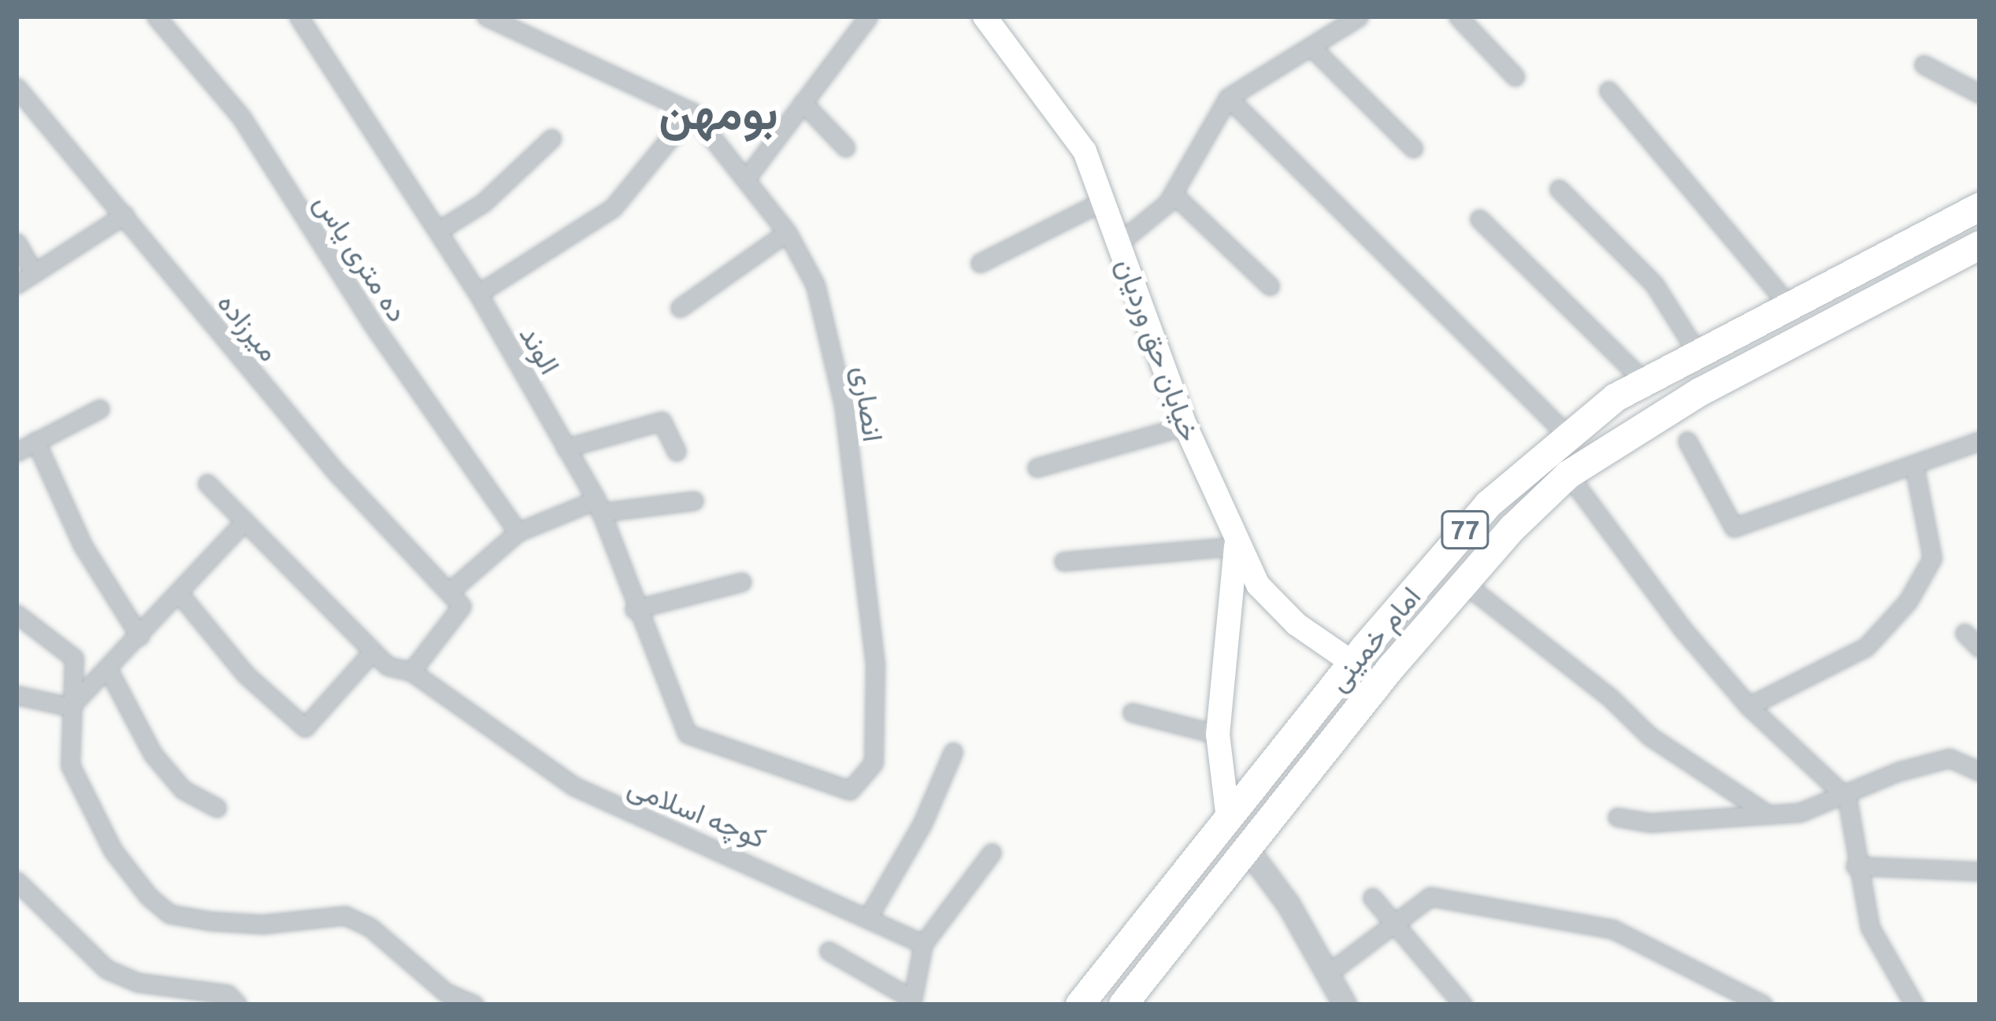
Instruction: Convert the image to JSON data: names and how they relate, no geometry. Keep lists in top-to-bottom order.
{
  "streets": {
    "highway": ["77", "امام خمینی"],
    "main road": ["خیابان حق وردیان"],
    "street": [
      "ده متری یاس",
      "میرزاده",
      "الوند",
      "انصاری",
      "کوچه اسلامی"
    ]
  },
  "crossings": [
    ["الوند", "انصاری"],
    ["خیابان حق وردیان", "امام خمینی"]
  ],
  "districts": ["بومهن"]
}
